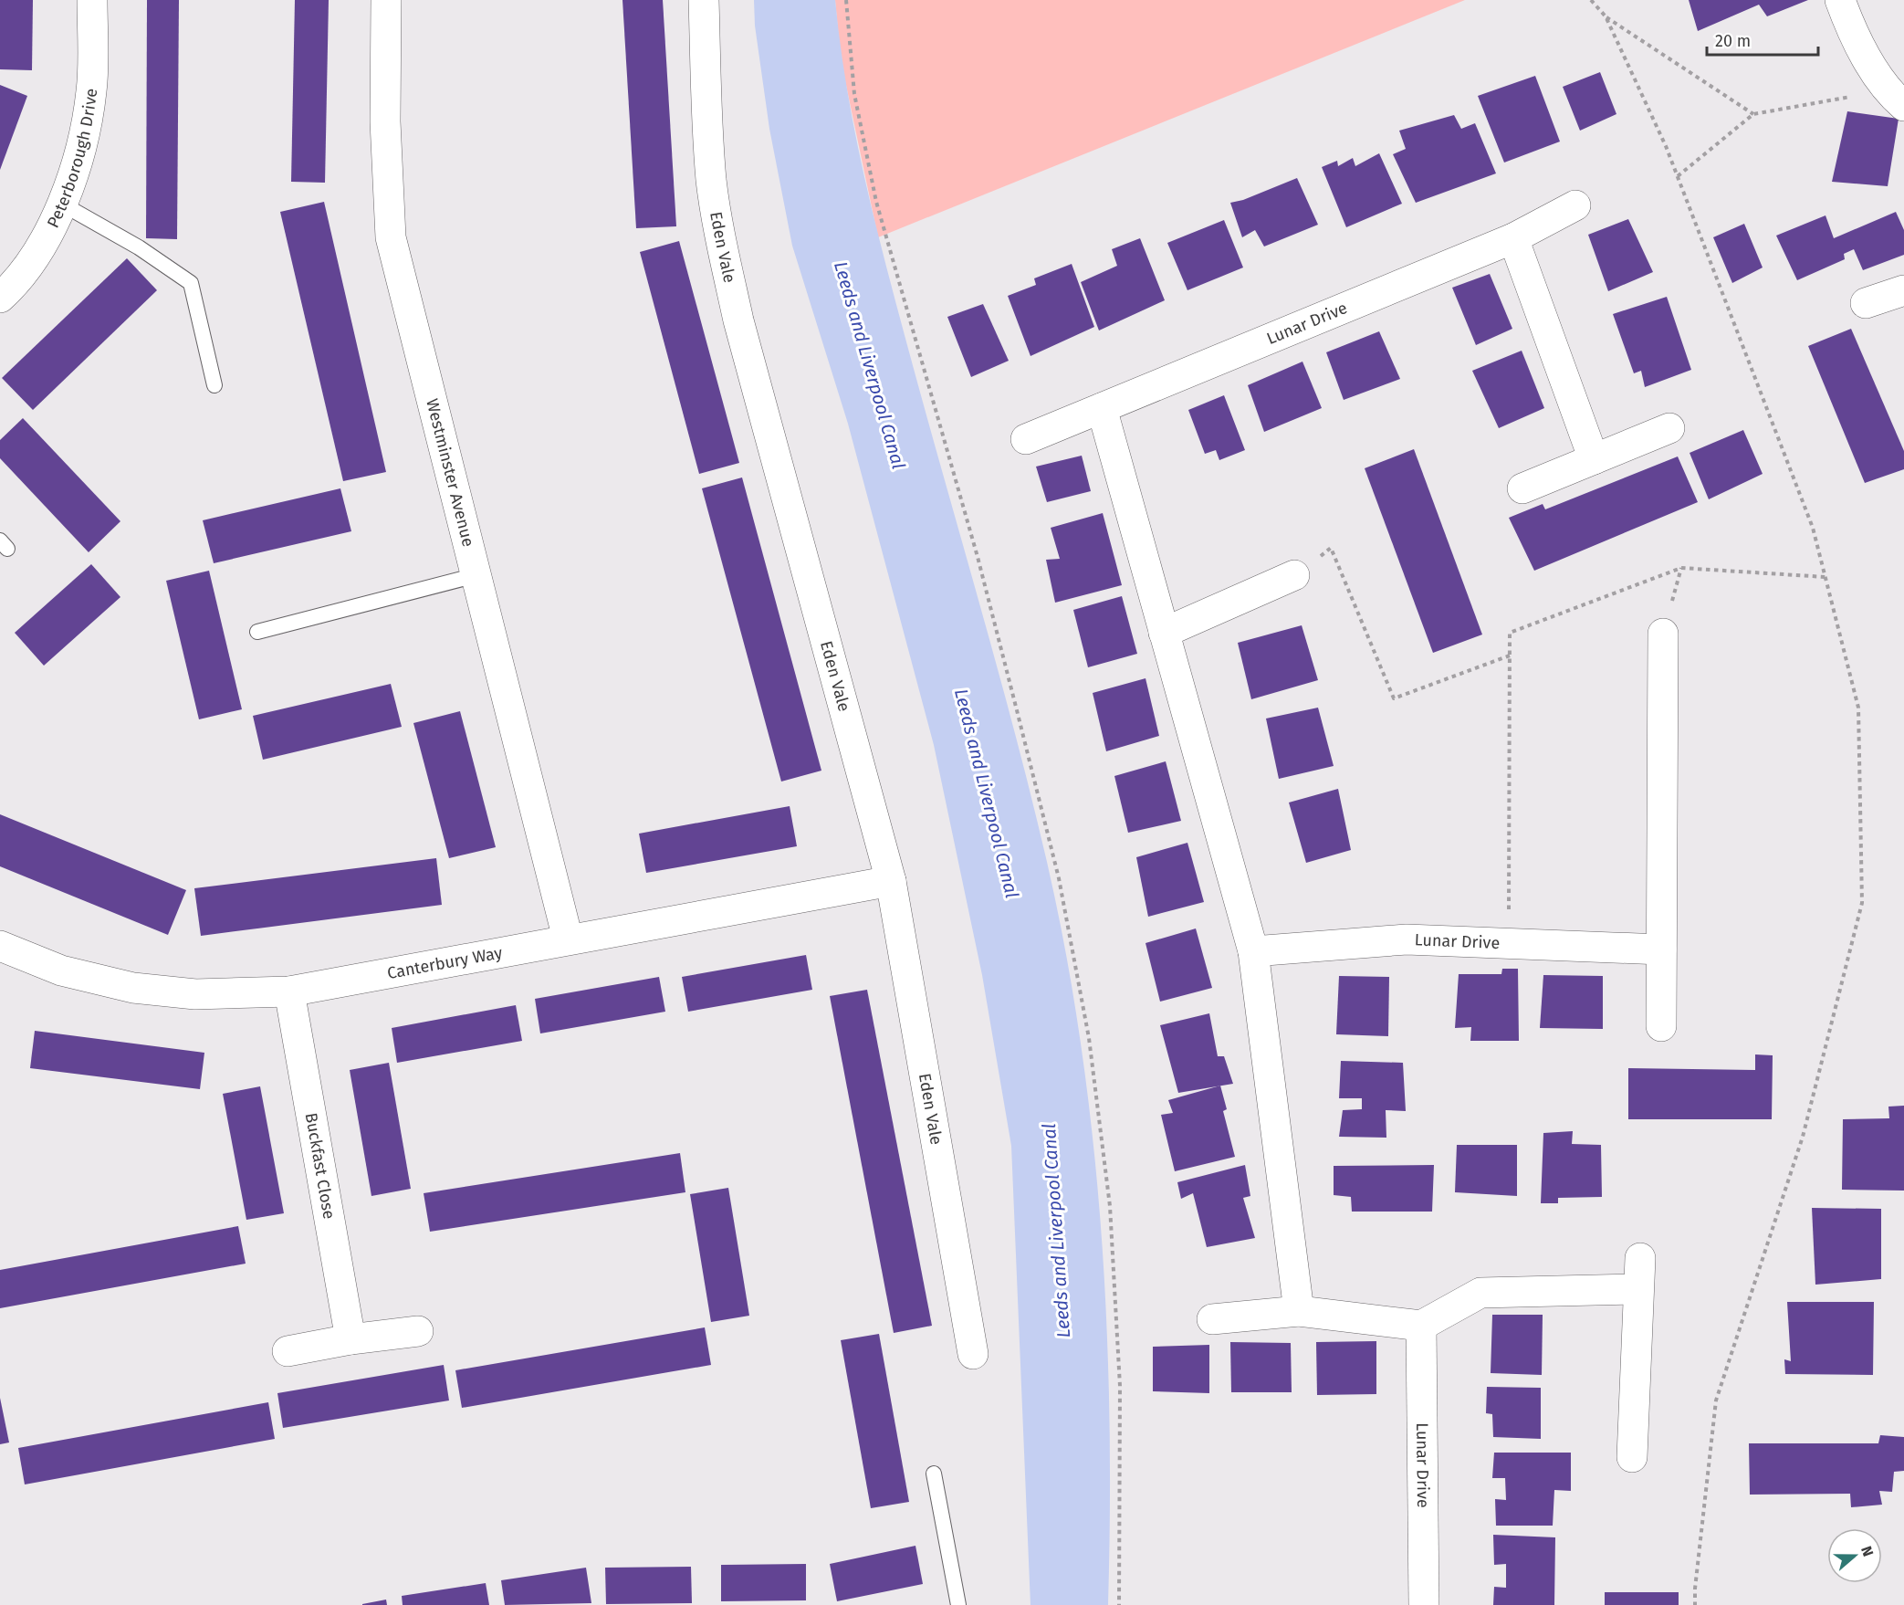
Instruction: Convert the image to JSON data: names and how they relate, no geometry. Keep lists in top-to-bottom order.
{
  "streets": {
    "street": [
      "Peterborough Drive",
      "Eden Vale",
      "Lunar Drive",
      "Westminster Avenue",
      "Canterbury Way",
      "Buckfast Close"
    ]
  },
  "crossings": [
    ["Eden Vale", "Canterbury Way"],
    ["Westminster Avenue", "Canterbury Way"],
    ["Canterbury Way", "Buckfast Close"]
  ],
  "water": ["Leeds and Liverpool Canal"],
  "scale_bar": "20 m",
  "north": "right"
}
